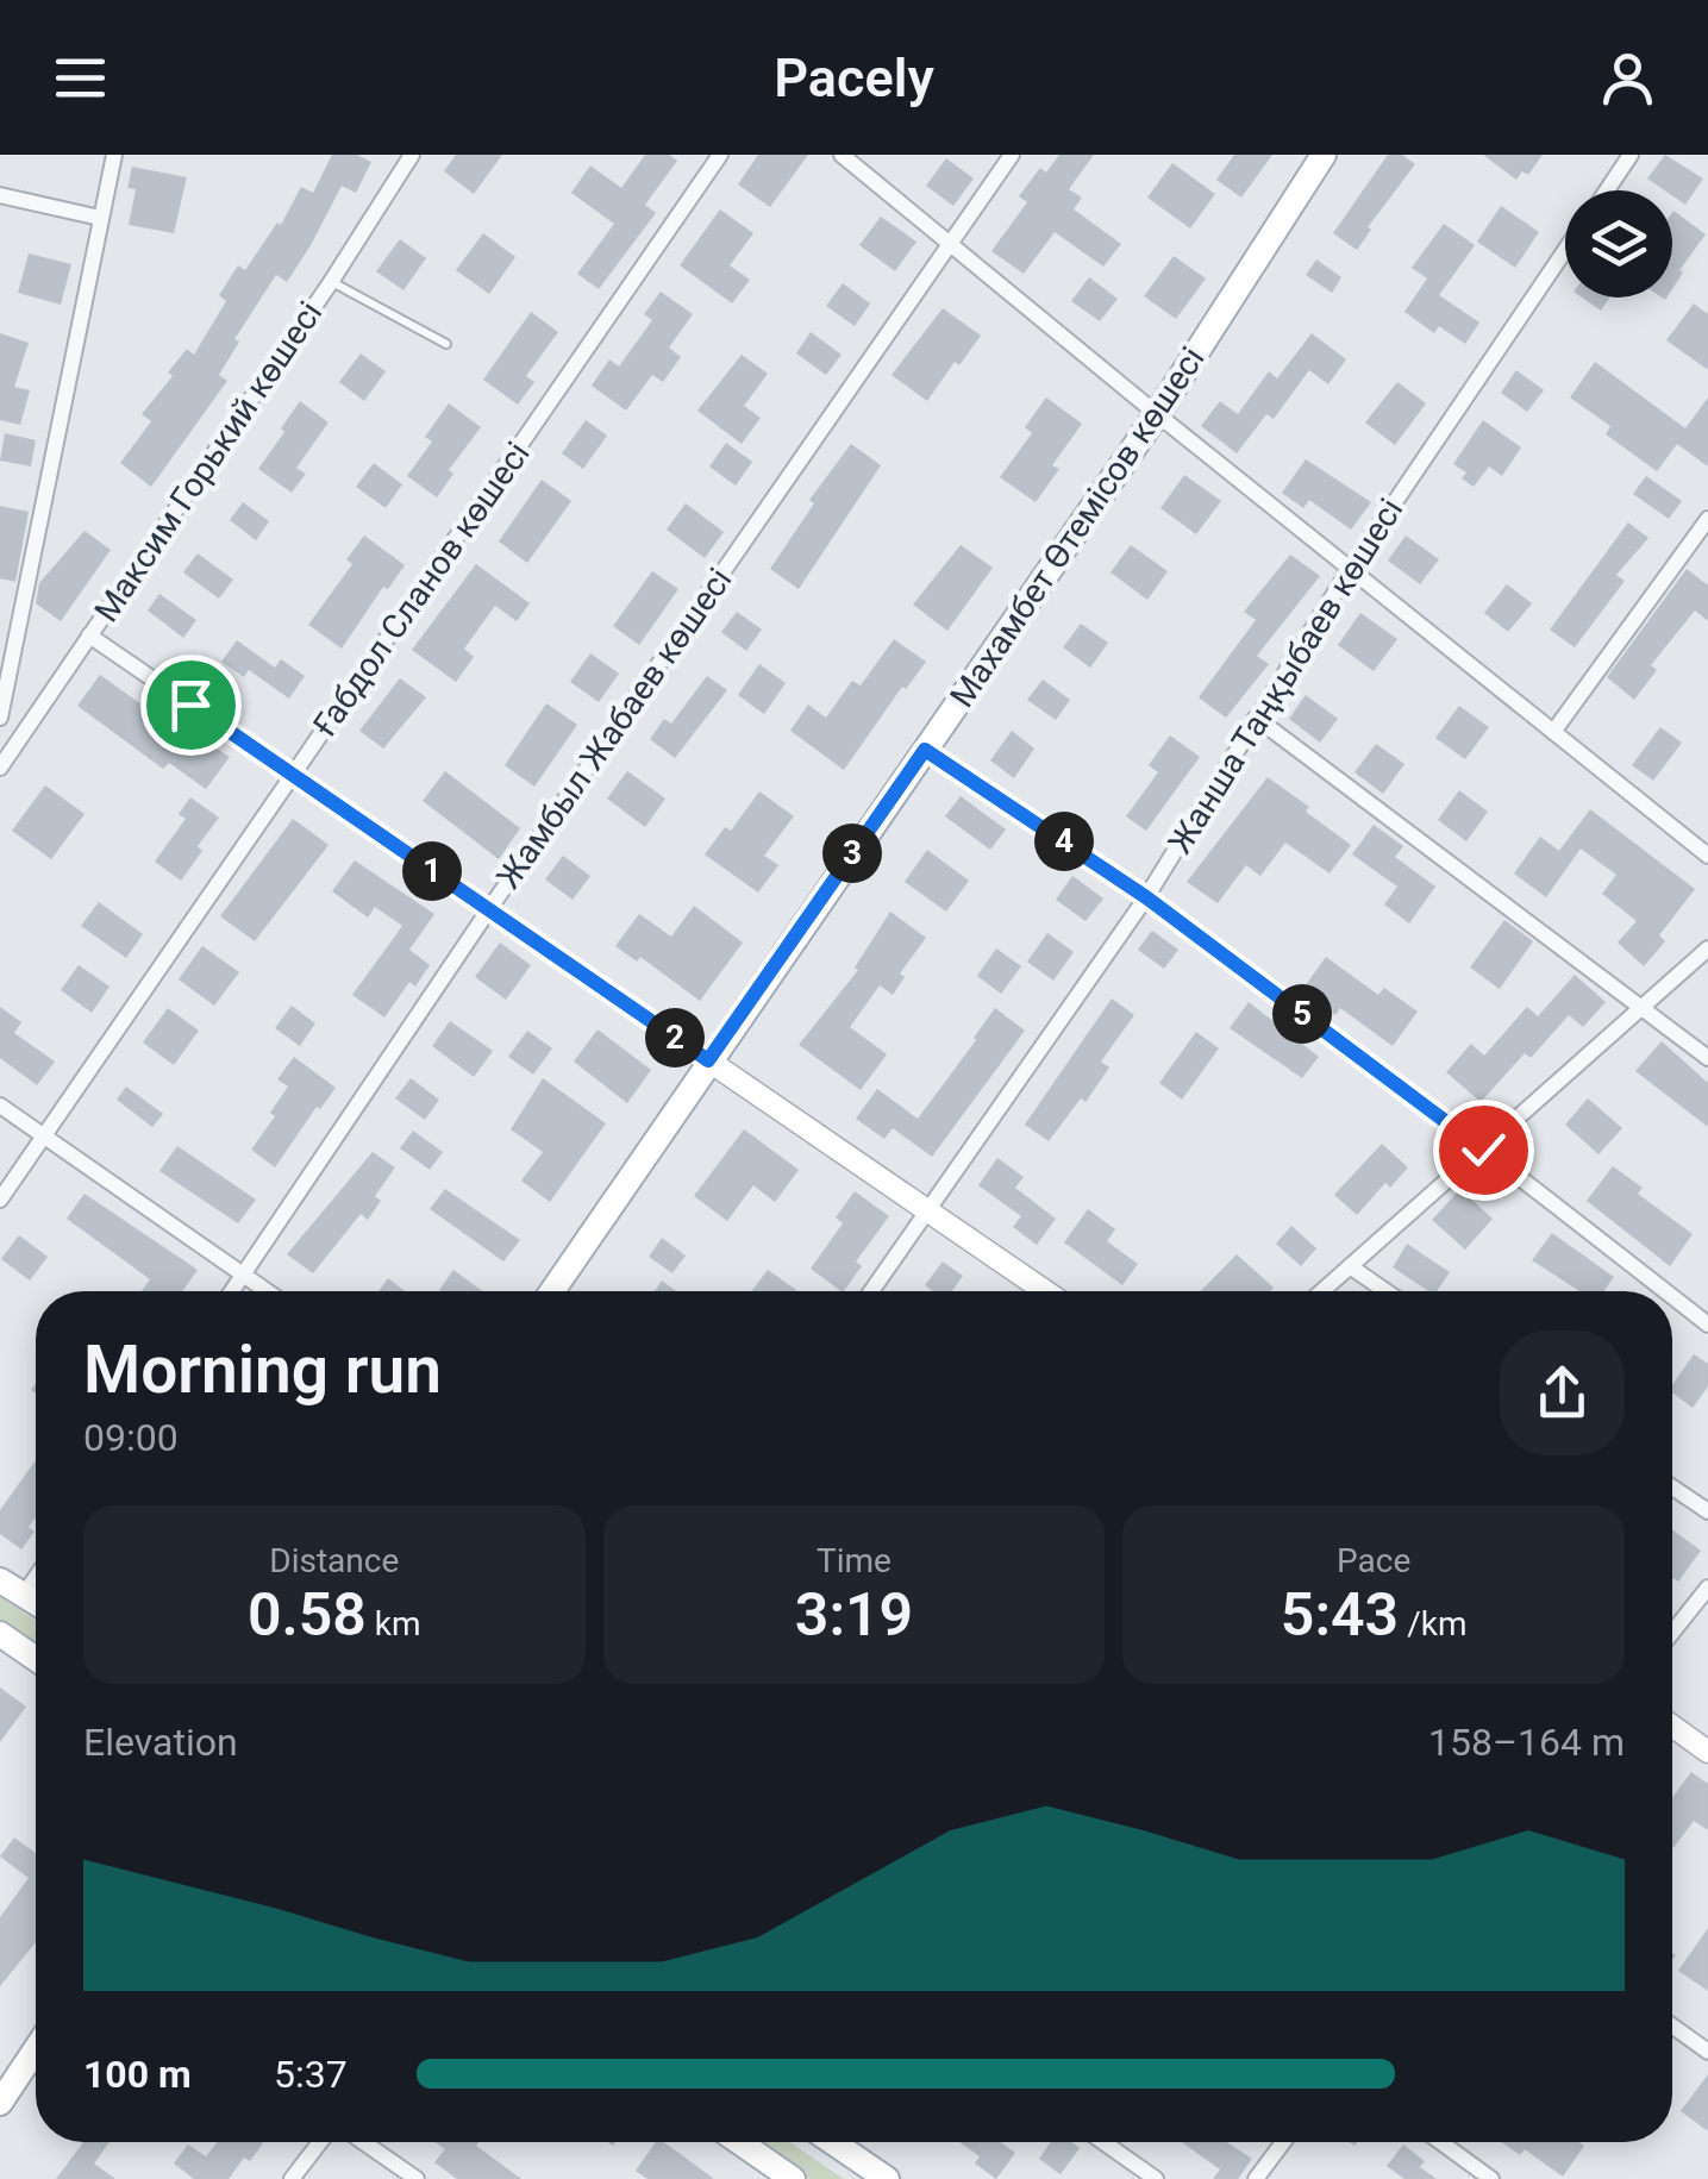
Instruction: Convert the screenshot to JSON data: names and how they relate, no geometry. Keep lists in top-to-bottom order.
{
  "streets": {
    "main road": ["Махамбет Өтемісов көшесі"],
    "street": [
      "Максим Горький көшесі",
      "Ғабдол Сланов көшесі",
      "Жанша Таңқыбаев көшесі",
      "Жамбыл Жабаев көшесі"
    ]
  },
  "page": {
    "header": "Pacely",
    "pins": [
      "4",
      "3",
      "1",
      "5",
      "2"
    ],
    "heading": ["Morning run", "09:00"],
    "stats": [
      ["Distance", "0.58 km"],
      ["Time", "3:19"],
      ["Pace", "5:43 /km"]
    ],
    "chart": ["Elevation", "158–164 m"],
    "list": [
      {
        "name": "100 m",
        "note": "5:37"
      }
    ]
  }
}
